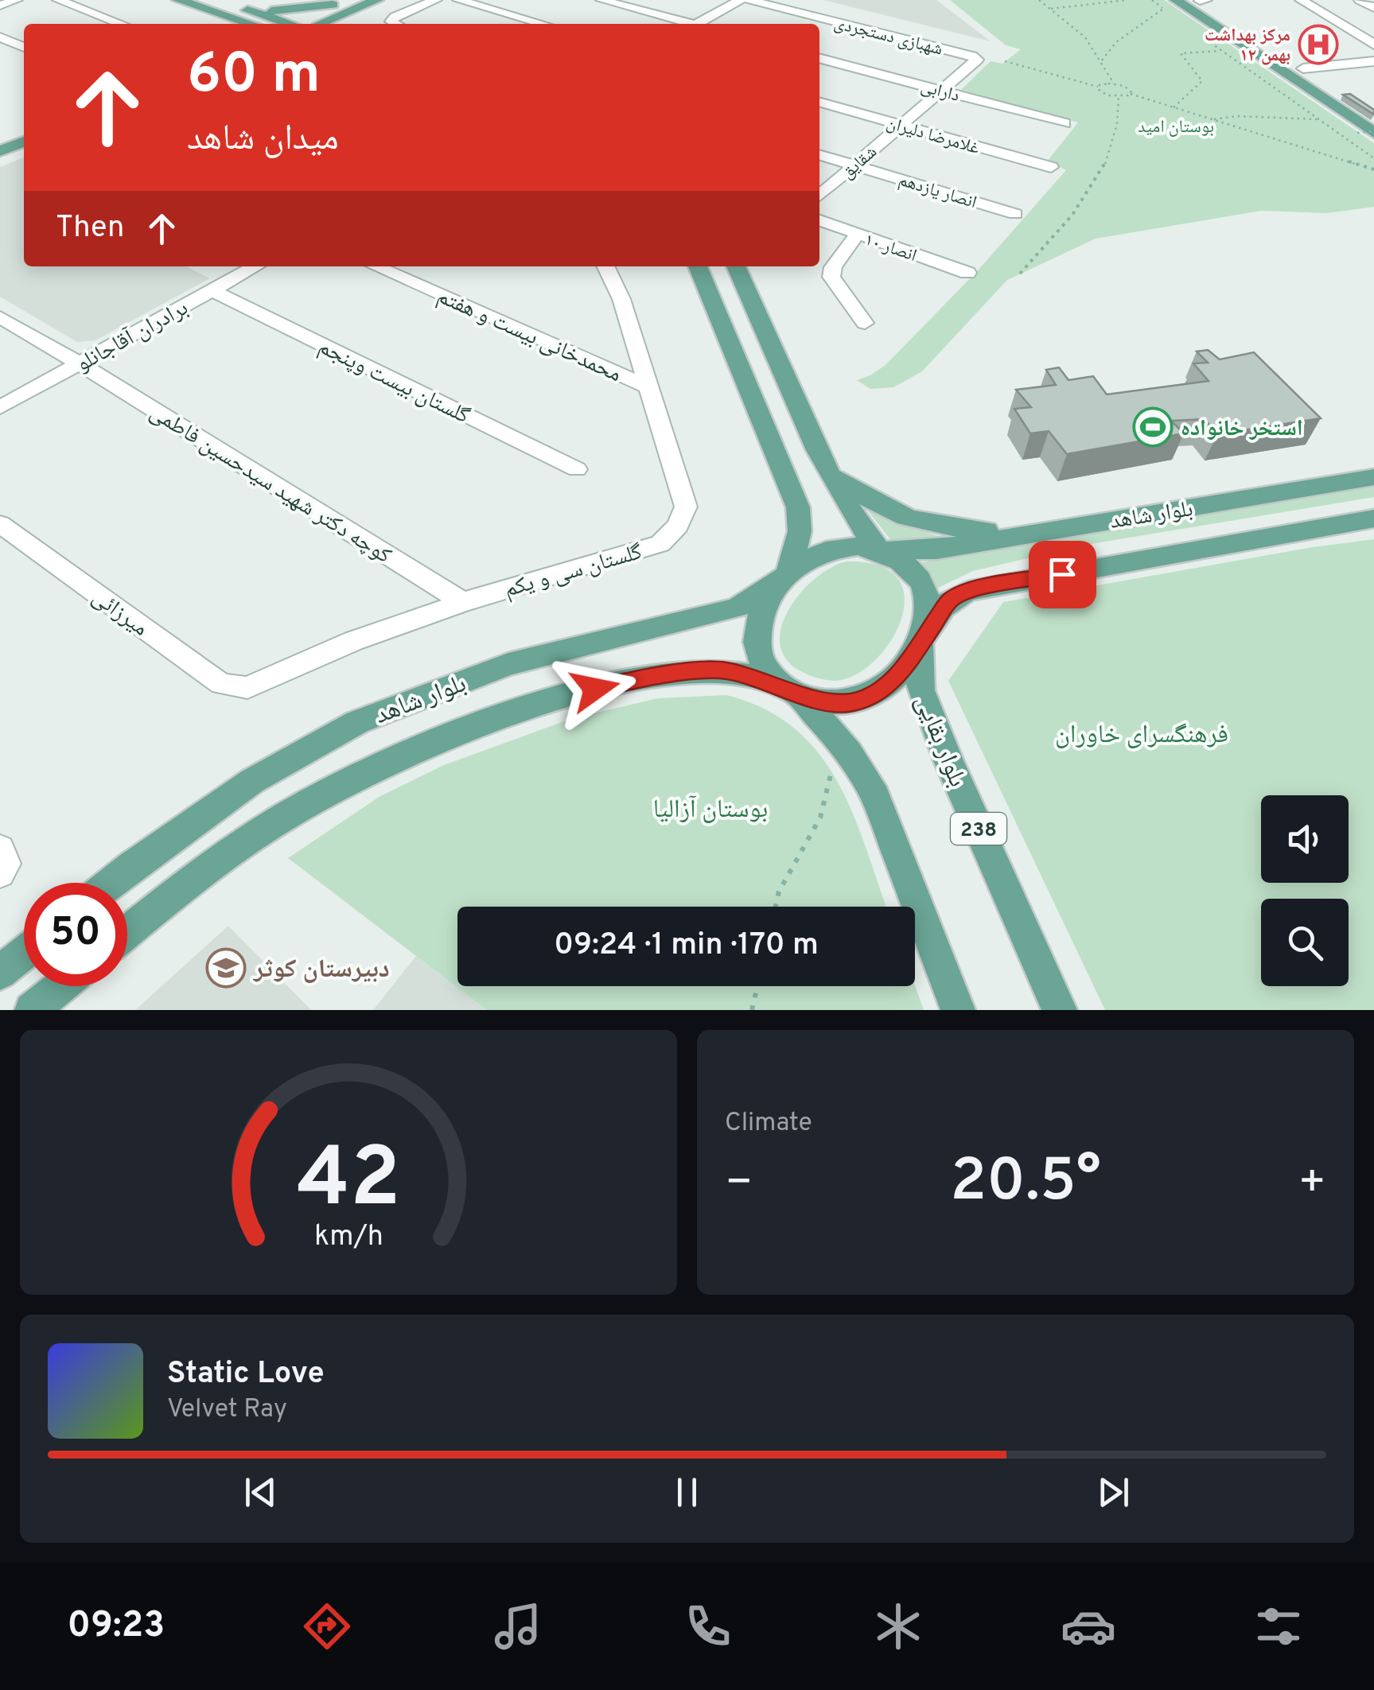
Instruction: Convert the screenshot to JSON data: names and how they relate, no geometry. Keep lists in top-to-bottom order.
{
  "streets": {
    "main road": ["بلوار شاهد", "بلوار بقایی", "238"],
    "street": [
      "شهبازی دستجردی",
      "دارابی",
      "غلامرضا دلیران",
      "شقایق",
      "انصار یازدهم",
      "انصار ۱۰",
      "محمدخانی بیست و هفتم",
      "برادران آقاجانلو",
      "گلستان بیست وپنجم",
      "کوچه دکتر شهید سیدحسین فاطمی",
      "گلستان سی و یکم",
      "میرزائی"
    ]
  },
  "crossings": [
    ["شهبازی دستجردی", "شقایق"],
    ["دارابی", "شقایق"],
    ["غلامرضا دلیران", "شقایق"],
    ["شقایق", "انصار یازدهم"],
    ["محمدخانی بیست و هفتم", "گلستان سی و یکم"],
    ["برادران آقاجانلو", "گلستان بیست وپنجم"],
    ["برادران آقاجانلو", "کوچه دکتر شهید سیدحسین فاطمی"],
    ["کوچه دکتر شهید سیدحسین فاطمی", "گلستان سی و یکم"],
    ["بلوار شاهد", "بلوار بقایی"],
    ["گلستان سی و یکم", "میرزائی"]
  ],
  "parks": ["بوستان امید", "فرهنگسرای خاوران", "بوستان آزالیا"],
  "places": {
    "hospital": ["مرکز بهداشت ۱۲ بهمن"],
    "sports": ["استخر خانواده"],
    "school or university": ["دبیرستان کوثر"]
  },
  "page": {
    "turn": ["60 m", "میدان شاهد"],
    "then": "Then",
    "limit": "50",
    "trip": "09:24 · 1 min · 170 m",
    "tile": "Climate",
    "heat": ["−", "20.5°", "+"],
    "song": ["Static Love", "Velvet Ray"],
    "tabs": "09:23",
    "gauge": ["42", "km/h"]
  }
}
